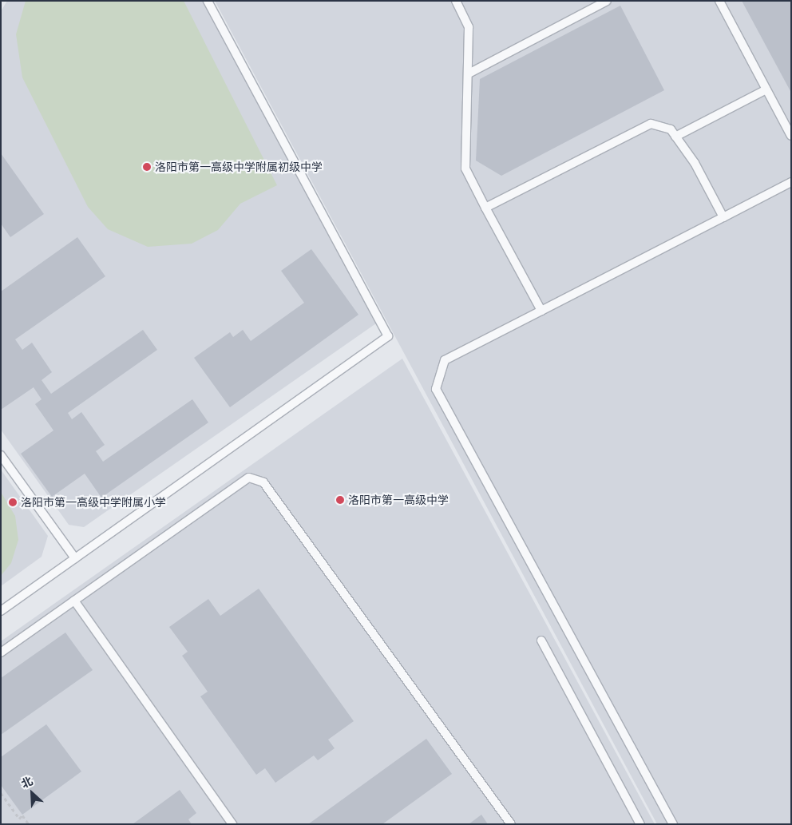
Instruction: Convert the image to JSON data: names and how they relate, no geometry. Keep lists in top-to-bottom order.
{
  "places": ["洛阳市第一高级中学附属初级中学", "洛阳市第一高级中学", "洛阳市第一高级中学附属小学"],
  "north": "top left"
}
